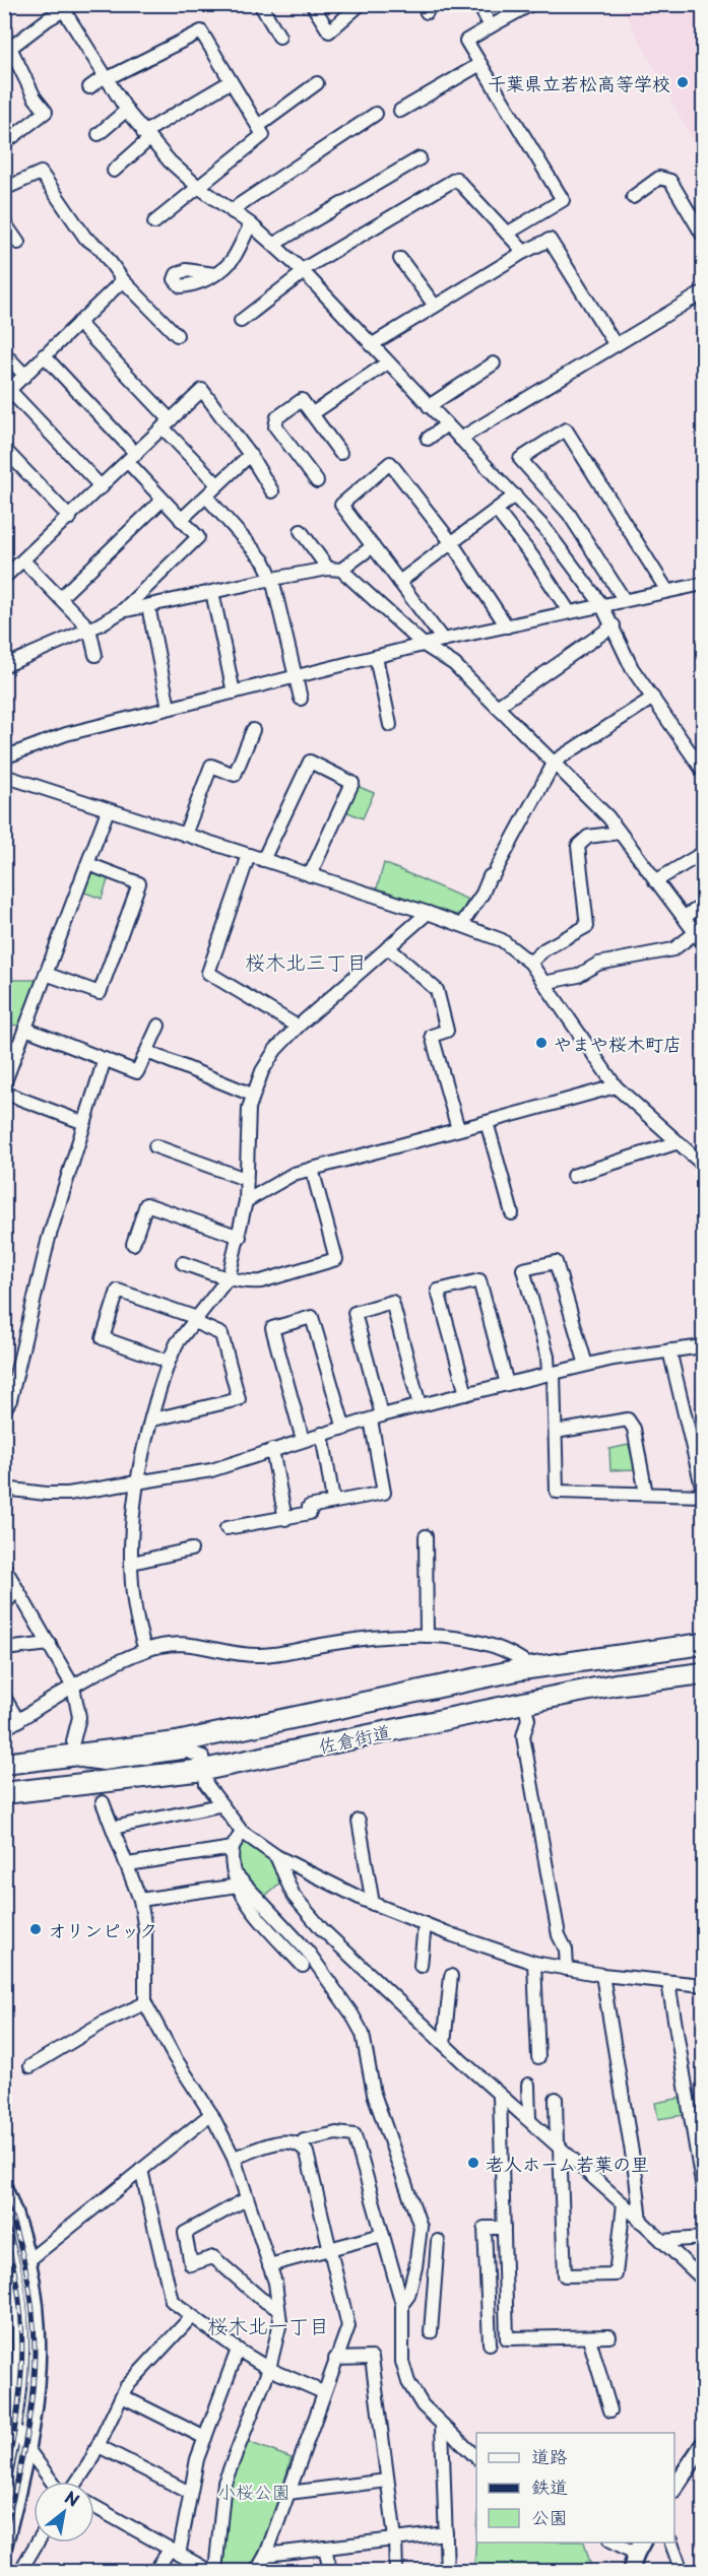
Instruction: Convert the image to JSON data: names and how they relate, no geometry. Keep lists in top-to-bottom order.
{
  "streets": {
    "highway": ["佐倉街道"]
  },
  "districts": ["桜木北三丁目", "桜木北一丁目"],
  "parks": ["小桜公園"],
  "places": [
    "千葉県立若松高等学校",
    "やまや桜木町店",
    "オリンピック",
    "老人ホーム若葉の里"
  ],
  "legend": ["道路", "鉄道", "公園"],
  "north": "top right"
}
